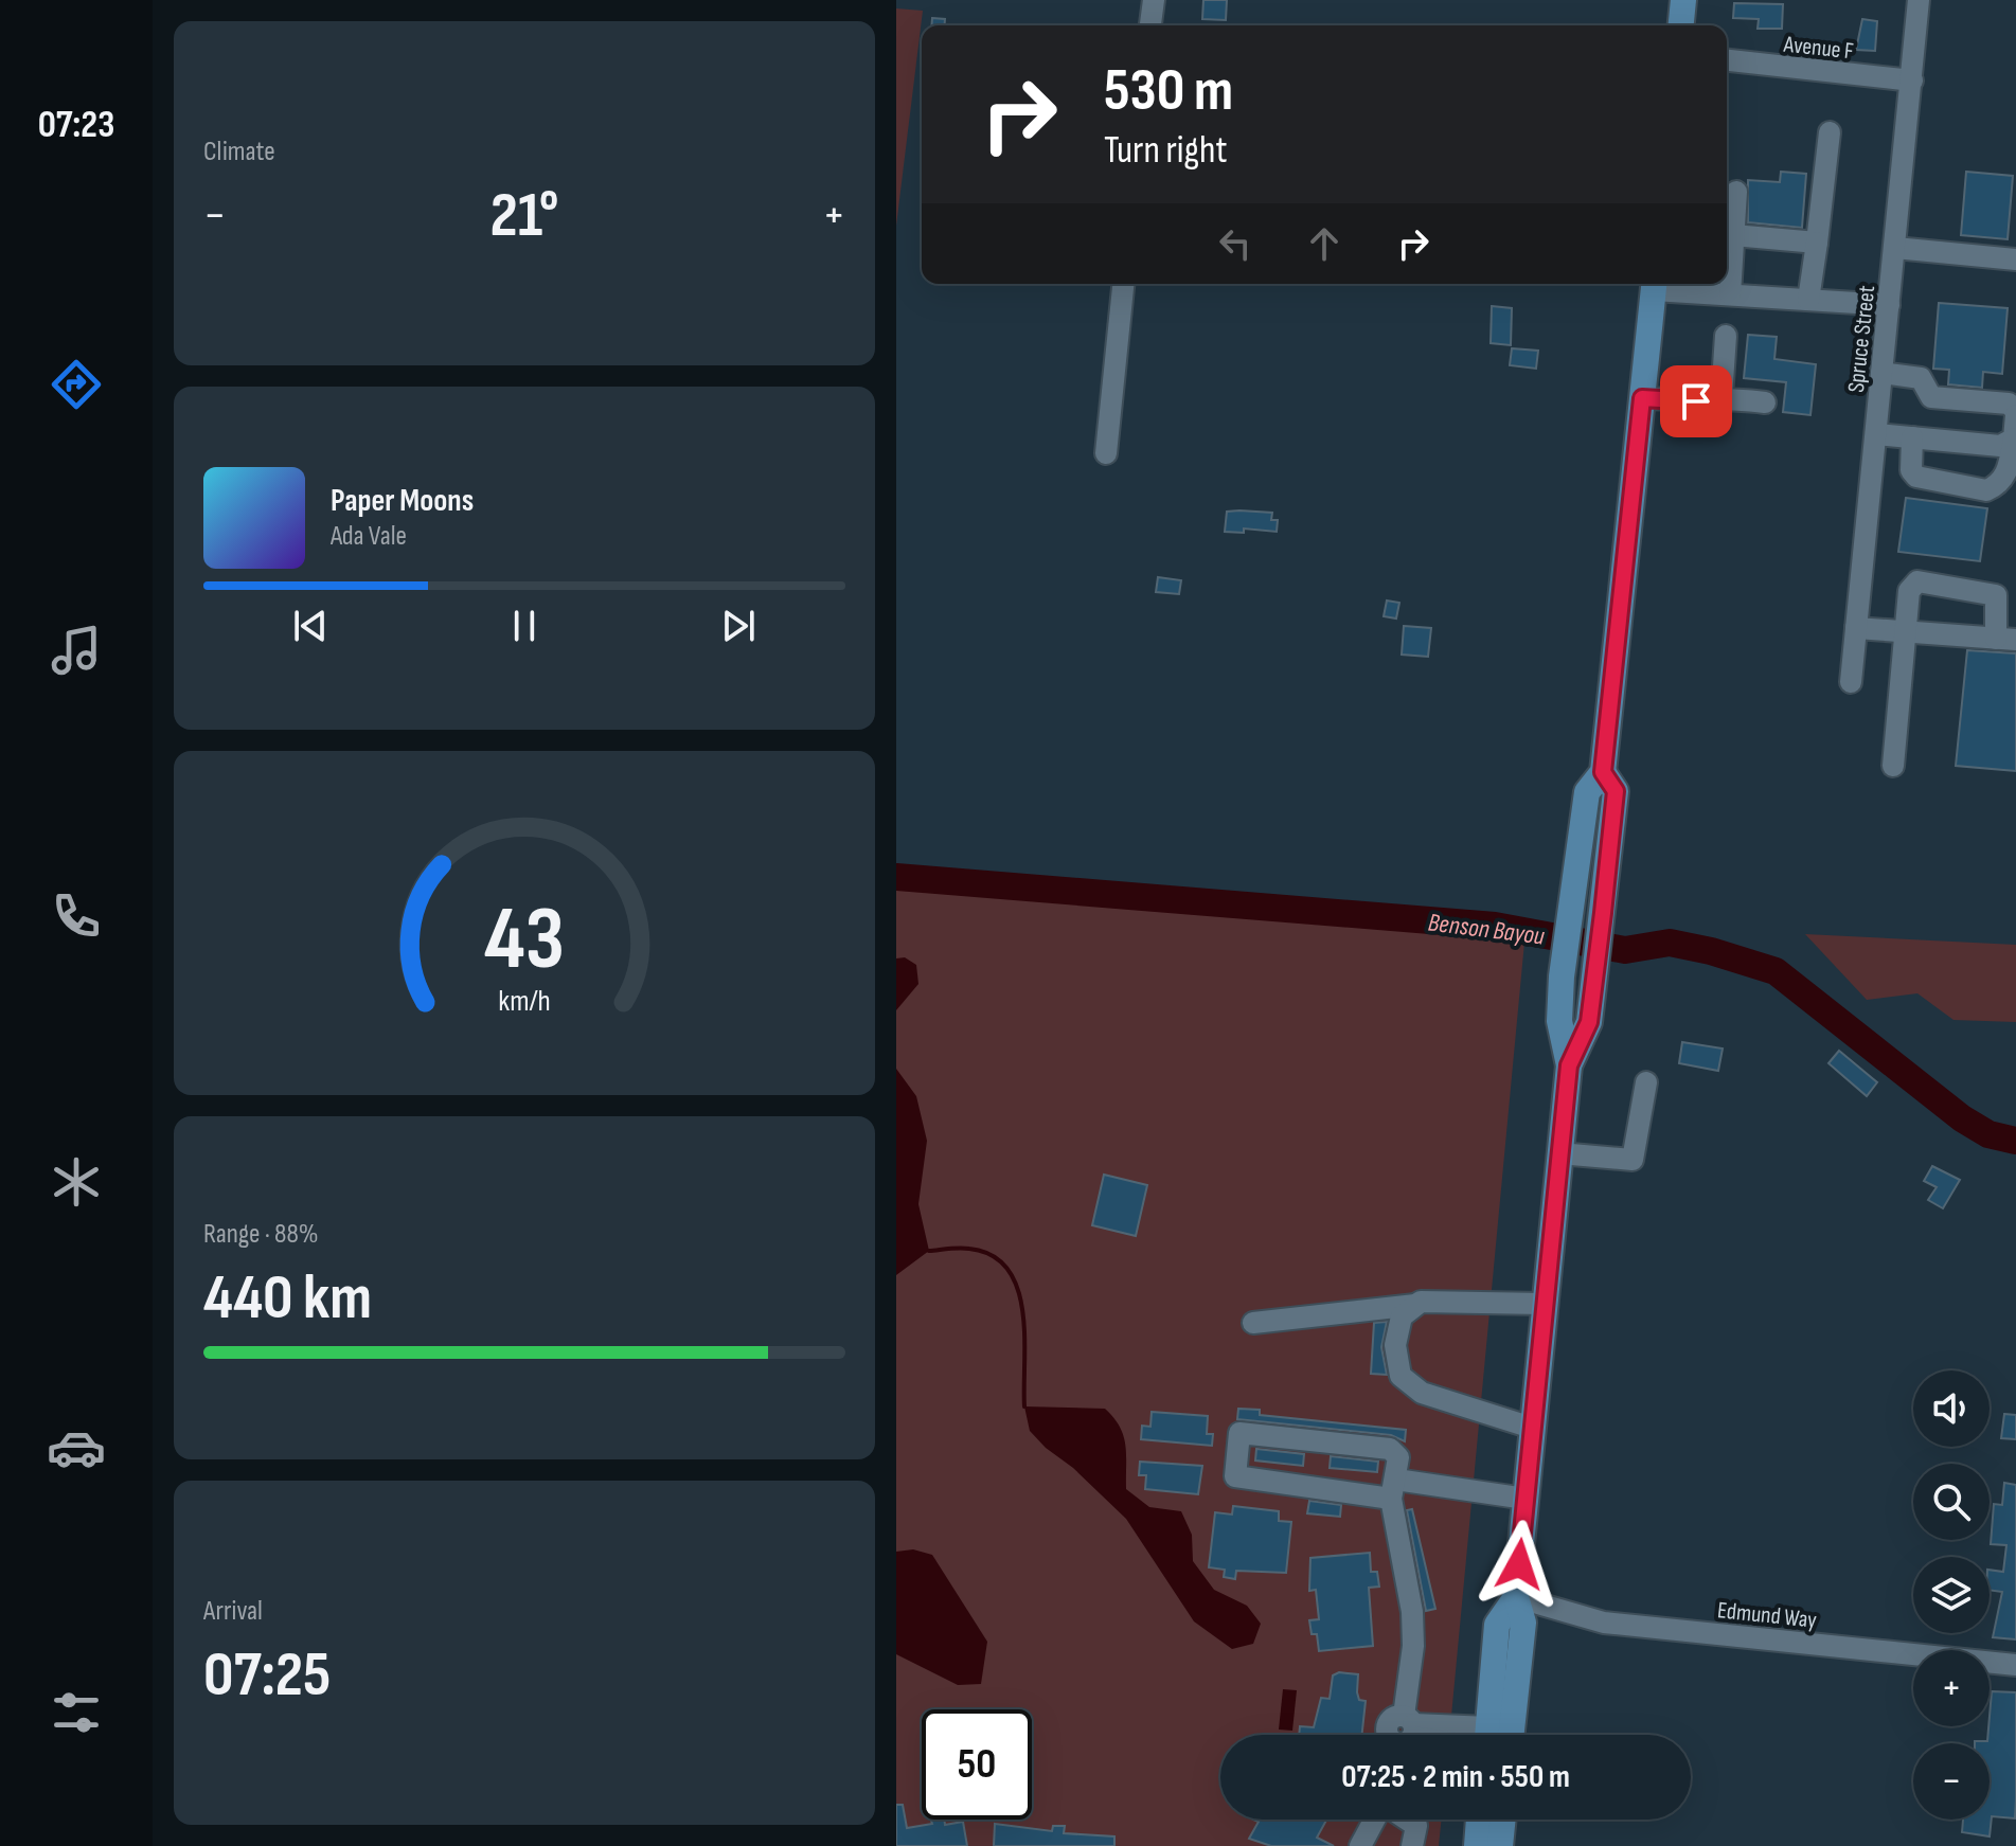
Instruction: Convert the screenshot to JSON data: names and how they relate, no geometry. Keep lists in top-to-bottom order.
{
  "streets": {
    "street": ["Avenue F", "Spruce Street", "Edmund Way"]
  },
  "crossings": [
    ["Avenue F", "Spruce Street"]
  ],
  "water": ["Benson Bayou"],
  "page": {
    "tabs": "07:23",
    "tile": [
      "Climate",
      ["Range · 88%", "440 km"],
      ["Arrival", "07:25"]
    ],
    "turn": ["530 m", "Turn right"],
    "heat": ["−", "21°", "+"],
    "song": ["Paper Moons", "Ada Vale"],
    "map_buttons": ["+", "−"],
    "limit": "50",
    "trip": "07:25 · 2 min · 550 m",
    "gauge": ["43", "km/h"]
  }
}
